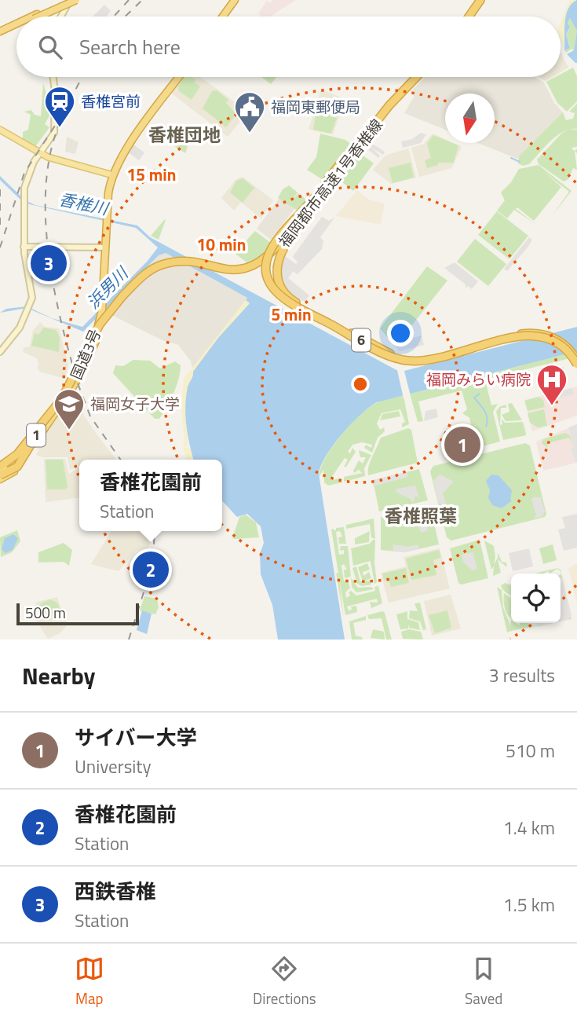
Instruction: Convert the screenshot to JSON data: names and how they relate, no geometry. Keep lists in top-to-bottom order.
{
  "streets": {
    "highway": [
      "福岡都市高速1号香椎線",
      "6",
      "国道3号",
      "1"
    ]
  },
  "crossings": [
    ["福岡都市高速1号香椎線", "6"],
    ["福岡都市高速1号香椎線", "1"],
    ["国道3号", "1"]
  ],
  "districts": ["香椎団地", "香椎照葉"],
  "water": ["香椎川", "浜男川"],
  "places": {
    "station": ["香椎宮前"],
    "public building": ["福岡東郵便局"],
    "hospital": ["福岡みらい病院"],
    "school or university": ["福岡女子大学"]
  },
  "scale_bar": "500 m",
  "north": "bottom",
  "page": {
    "search": "Search here",
    "pins": ["3", "1", "2"],
    "popup": ["香椎花園前", "Station"],
    "scale": "500 m",
    "heading": ["Nearby", "3 results"],
    "list": [
      {
        "mark": "1",
        "name": "サイバー大学",
        "note": "University",
        "value": "510 m"
      },
      {
        "mark": "2",
        "name": "香椎花園前",
        "note": "Station",
        "value": "1.4 km"
      },
      {
        "mark": "3",
        "name": "西鉄香椎",
        "note": "Station",
        "value": "1.5 km"
      }
    ],
    "nav": ["Map", "Directions", "Saved"]
  },
  "rings": ["15 min", "10 min", "5 min"]
}
